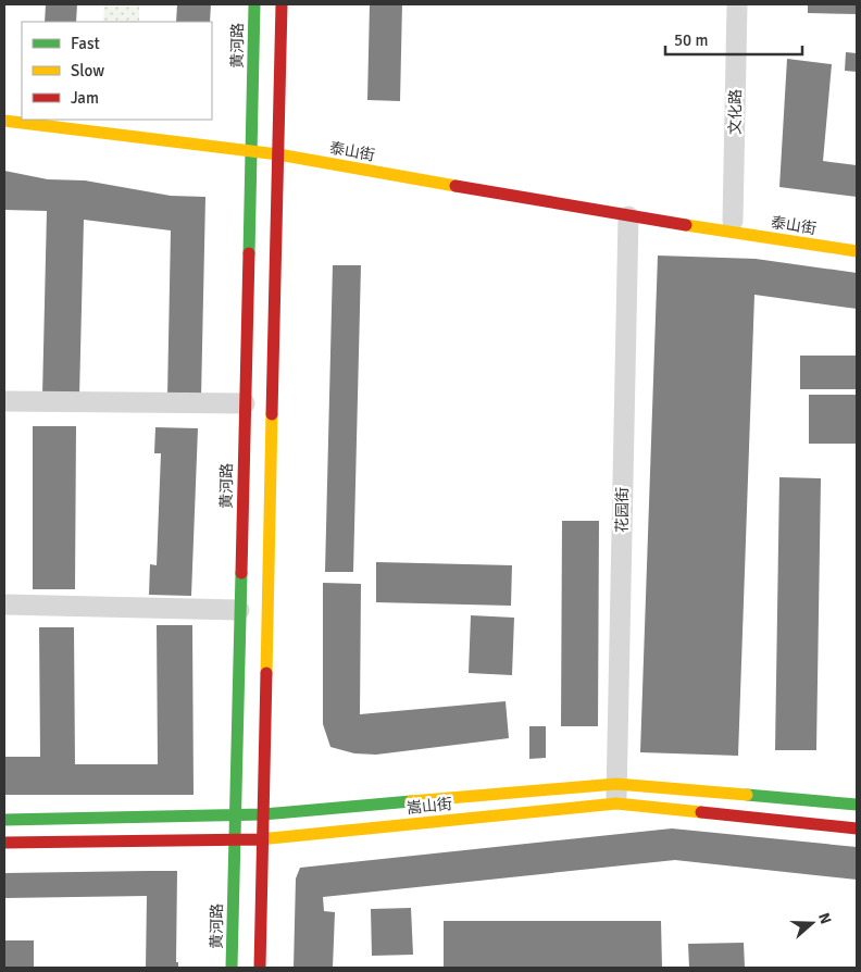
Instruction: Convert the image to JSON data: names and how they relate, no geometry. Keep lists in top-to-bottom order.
{
  "streets": {
    "main road": ["黄河路", "泰山街", "嵩山街"],
    "street": ["文化路", "花园街"]
  },
  "crossings": [
    ["黄河路", "泰山街"],
    ["黄河路", "嵩山街"],
    ["文化路", "泰山街"],
    ["泰山街", "花园街"],
    ["花园街", "嵩山街"]
  ],
  "legend": ["Fast", "Slow", "Jam"],
  "scale_bar": "50 m",
  "north": "right"
}
